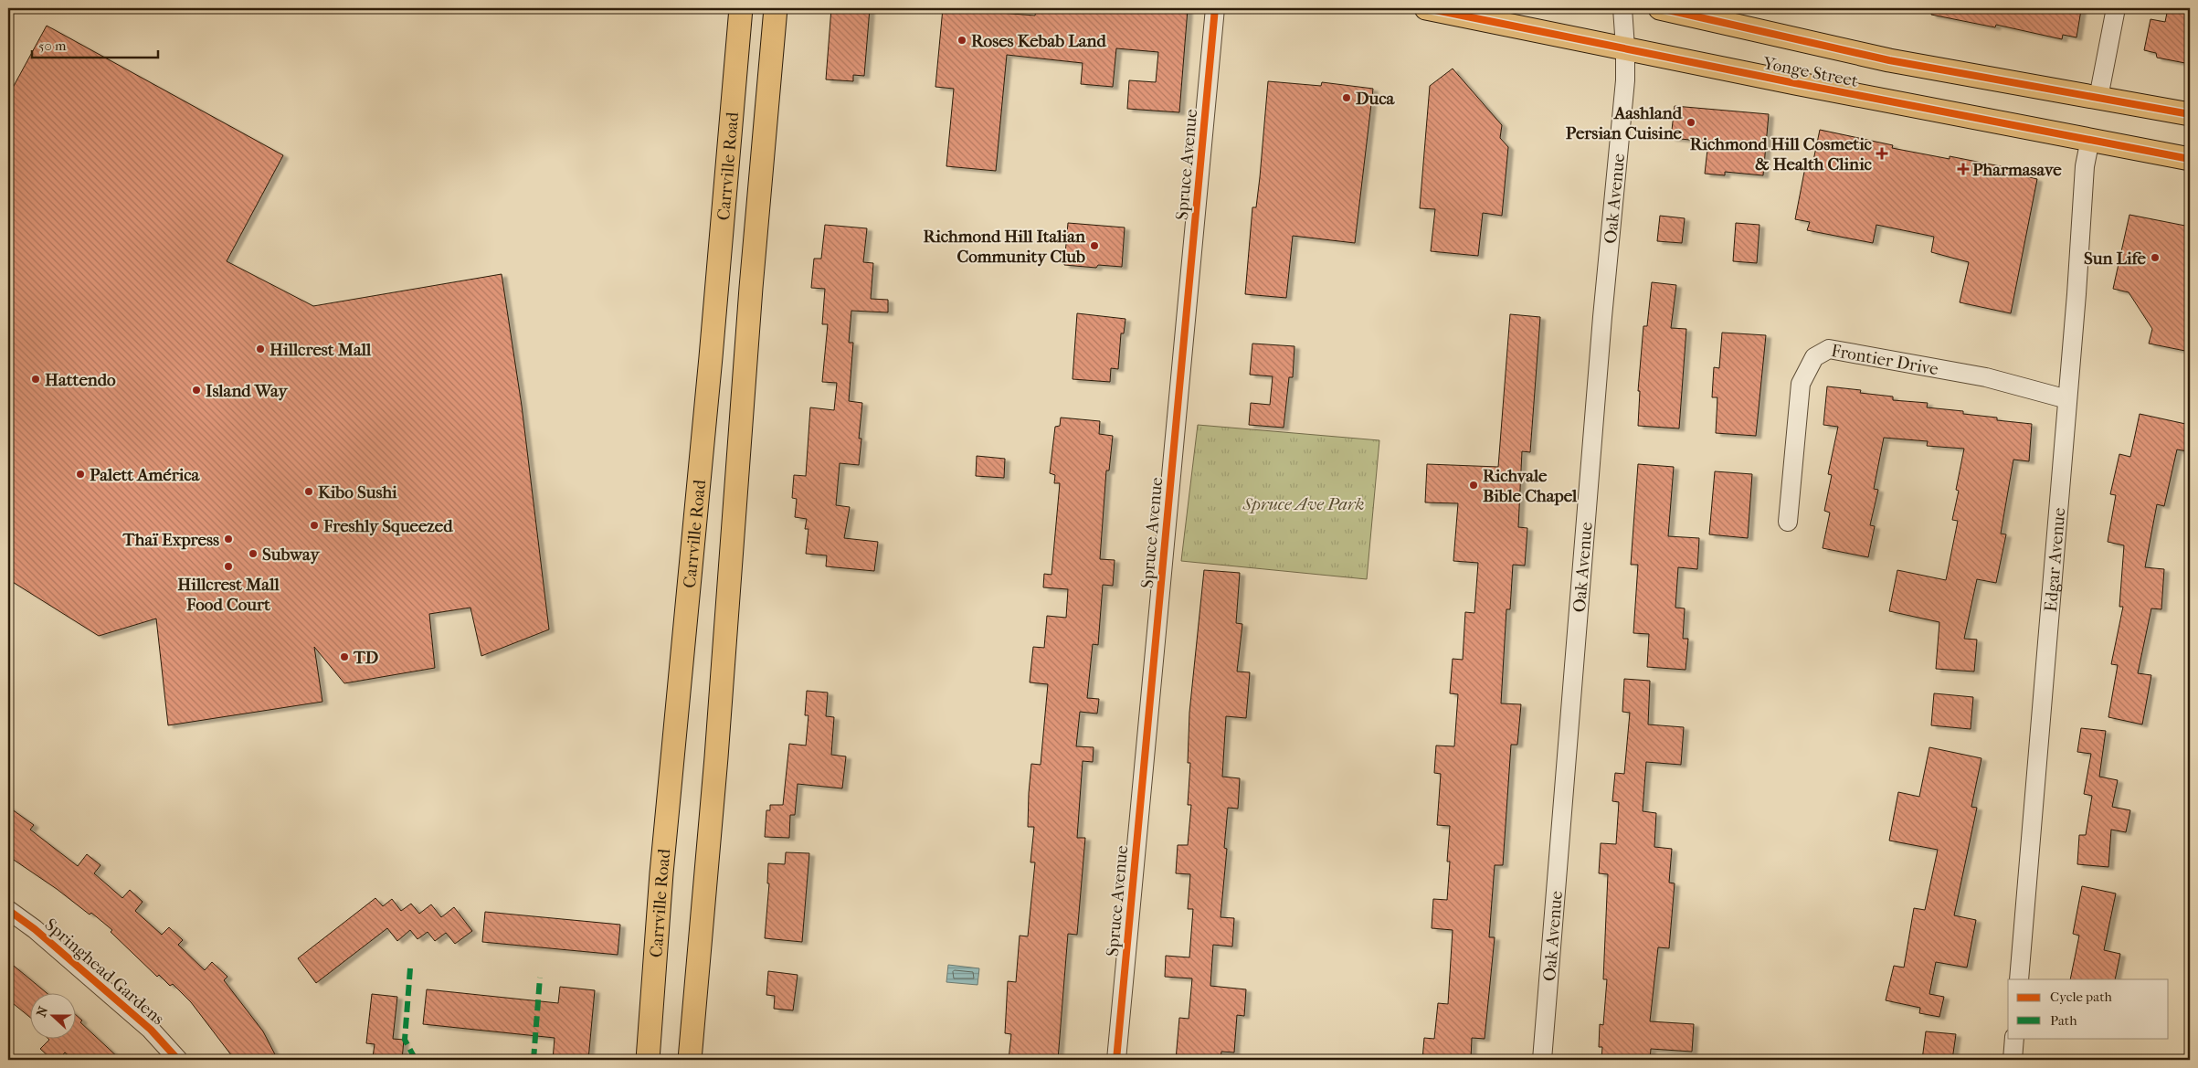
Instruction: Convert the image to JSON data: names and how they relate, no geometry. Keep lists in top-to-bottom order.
{
  "streets": {
    "main road": ["Yonge Street", "Carrville Road"],
    "street": [
      "Spruce Avenue",
      "Oak Avenue",
      "Frontier Drive",
      "Edgar Avenue",
      "Springhead Gardens"
    ]
  },
  "crossings": [
    ["Yonge Street", "Oak Avenue"],
    ["Yonge Street", "Edgar Avenue"],
    ["Frontier Drive", "Edgar Avenue"]
  ],
  "parks": ["Spruce Ave Park"],
  "places": {
    "other": [
      "Roses Kebab Land",
      "Duca",
      "Aashland Persian Cuisine",
      "Richmond Hill Italian Community Club",
      "Sun Life",
      "Hillcrest Mall",
      "Hattendo",
      "Island Way",
      "Palett América",
      "Richvale Bible Chapel",
      "Kibo Sushi",
      "Freshly Squeezed",
      "Thaï Express",
      "Subway",
      "Hillcrest Mall Food Court",
      "TD"
    ],
    "health": ["Richmond Hill Cosmetic & Health Clinic", "Pharmasave"]
  },
  "legend": ["Cycle path", "Path"],
  "scale_bar": "50 m",
  "north": "left"
}
